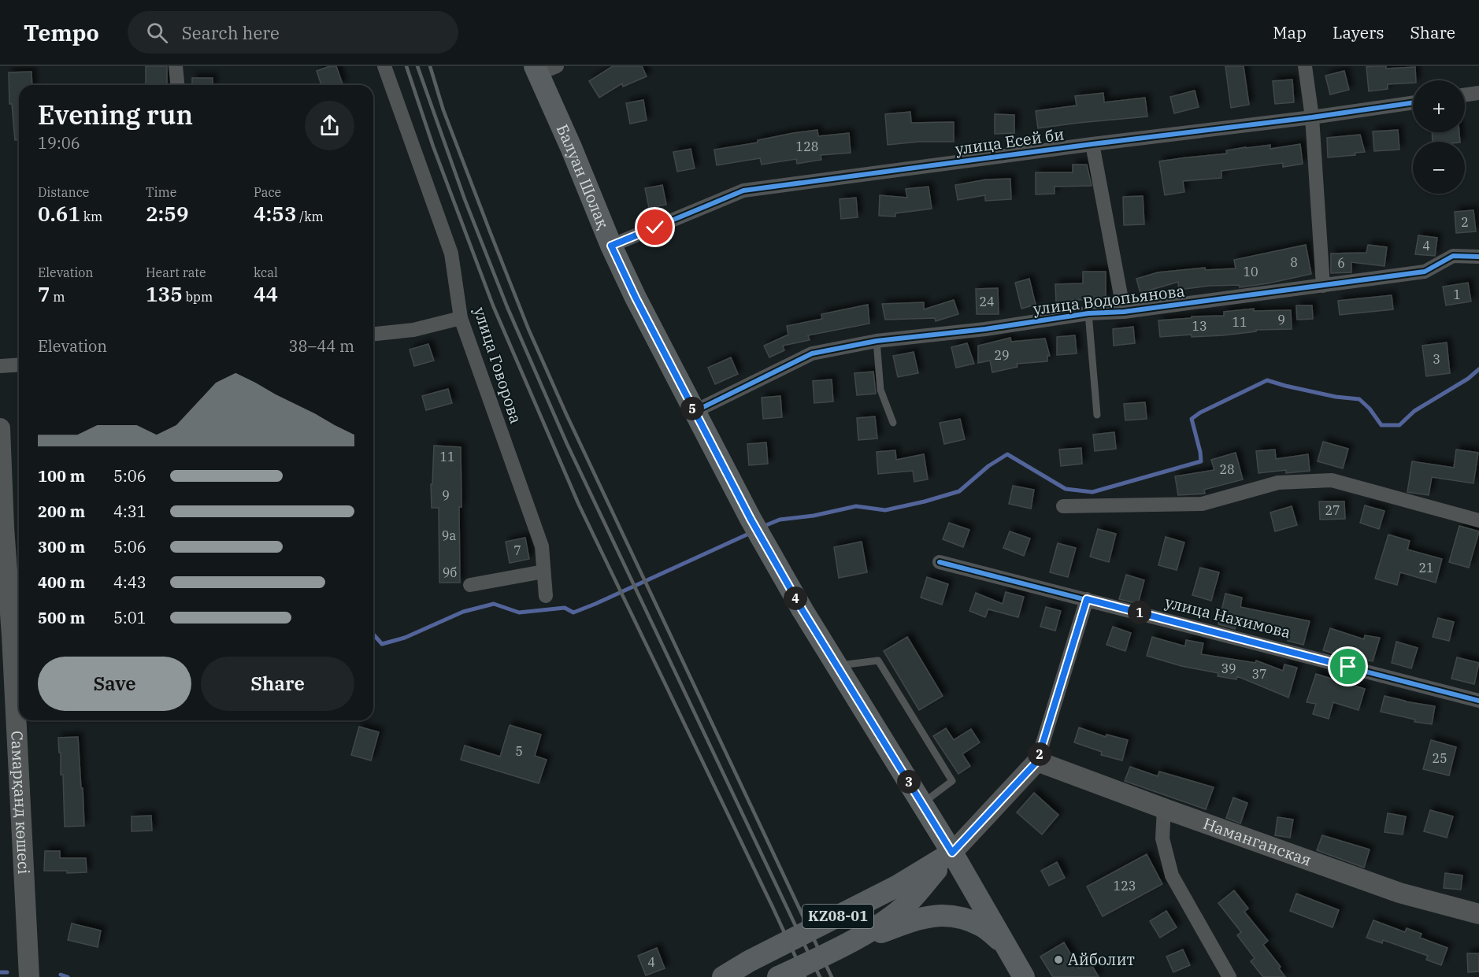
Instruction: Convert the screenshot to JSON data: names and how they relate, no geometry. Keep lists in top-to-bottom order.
{
  "streets": {
    "main road": ["Балуан Шолақ", "KZ08-01"],
    "street": [
      "улица Есей би",
      "улица Водопьянова",
      "улица Говорова",
      "улица Нахимова",
      "Самарқанд көшесі",
      "Наманганская"
    ]
  },
  "crossings": [
    ["улица Есей би", "Балуан Шолақ"],
    ["Балуан Шолақ", "улица Водопьянова"],
    ["Балуан Шолақ", "KZ08-01"]
  ],
  "places": ["Айболит"],
  "house_numbers": [
    "128",
    "2",
    "4",
    "8",
    "6",
    "10",
    "1",
    "24",
    "9",
    "11",
    "13",
    "29",
    "3",
    "11",
    "28",
    "9",
    "27",
    "9а",
    "7",
    "21",
    "9б",
    "39",
    "37",
    "5",
    "25",
    "123",
    "4"
  ],
  "page": {
    "header": "Tempo",
    "search": "Search here",
    "nav": ["Map", "Layers", "Share"],
    "map_buttons": ["+", "−"],
    "heading": ["Evening run", "19:06"],
    "stats": [
      ["Distance", "0.61 km"],
      ["Time", "2:59"],
      ["Pace", "4:53 /km"],
      ["Elevation", "7 m"],
      ["Heart rate", "135 bpm"],
      ["kcal", "44"]
    ],
    "chart": ["Elevation", "38–44 m"],
    "pins": [
      "5",
      "4",
      "1",
      "2",
      "3"
    ],
    "list": [
      {
        "name": "100 m",
        "note": "5:06"
      },
      {
        "name": "200 m",
        "note": "4:31"
      },
      {
        "name": "300 m",
        "note": "5:06"
      },
      {
        "name": "400 m",
        "note": "4:43"
      },
      {
        "name": "500 m",
        "note": "5:01"
      }
    ],
    "buttons": ["Save", "Share"]
  }
}
